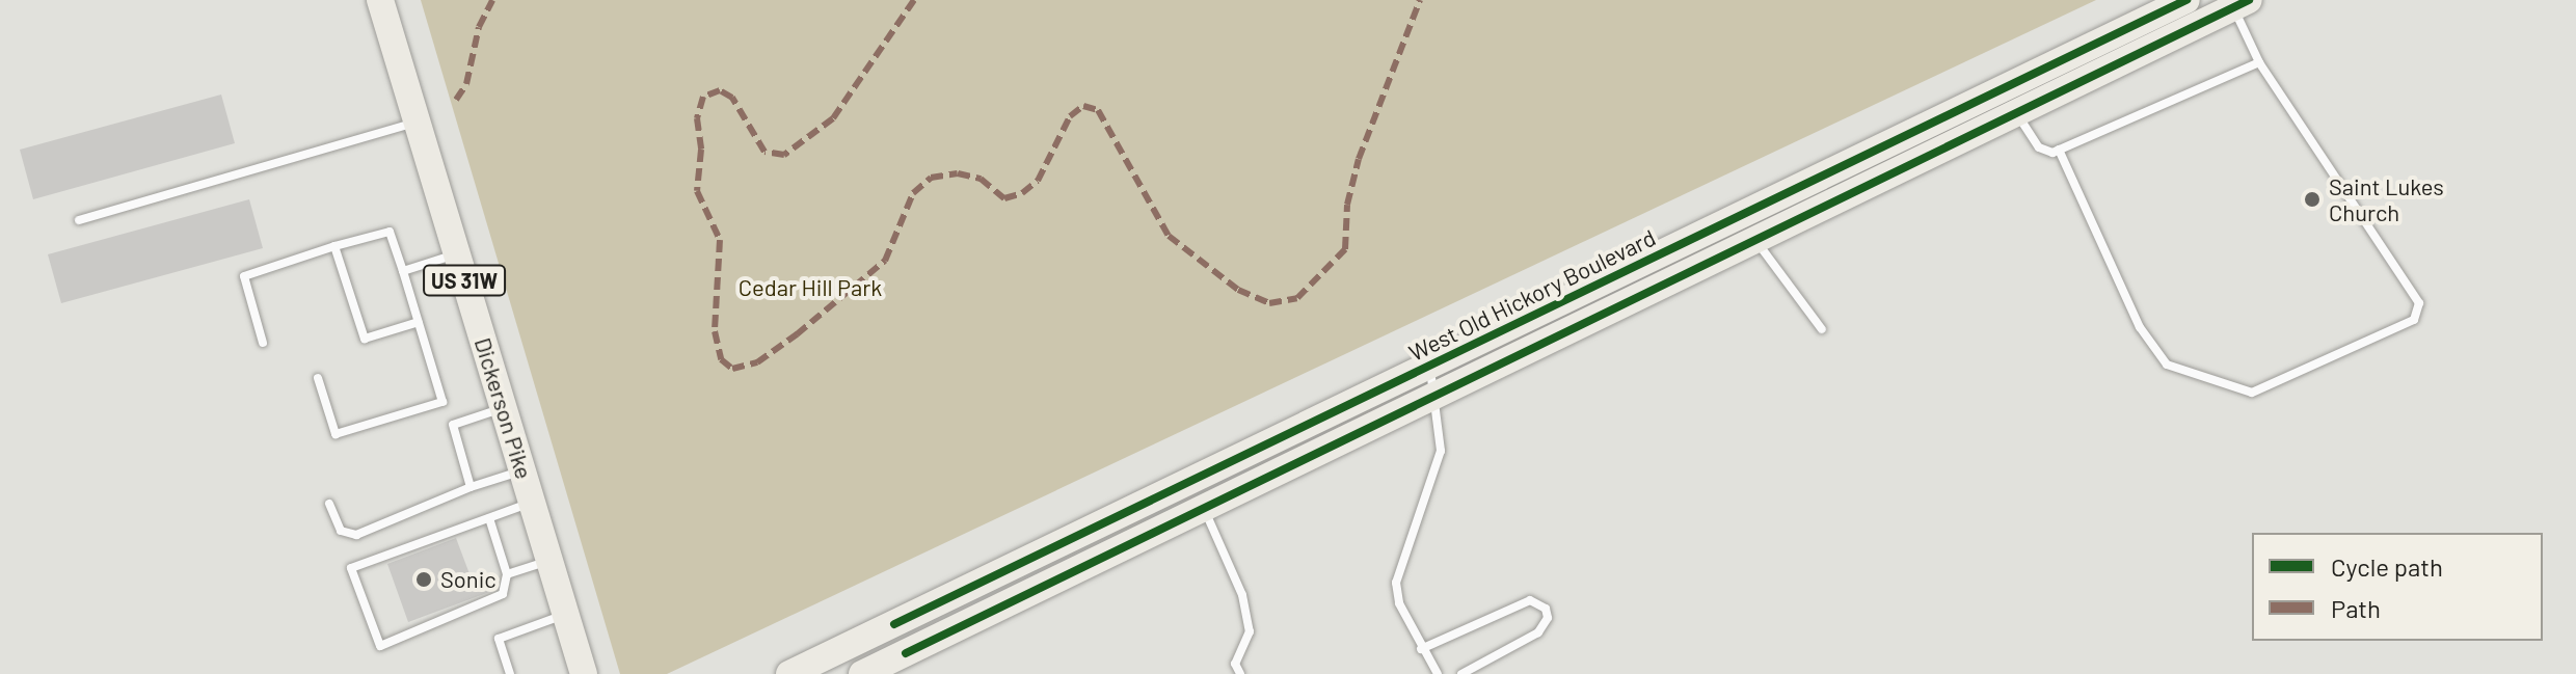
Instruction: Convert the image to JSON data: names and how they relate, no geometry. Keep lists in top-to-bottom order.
{
  "streets": {
    "main road": ["US 31W", "West Old Hickory Boulevard", "Dickerson Pike"]
  },
  "parks": ["Cedar Hill Park"],
  "places": ["Saint Lukes Church", "Sonic"],
  "legend": ["Cycle path", "Path"]
}
